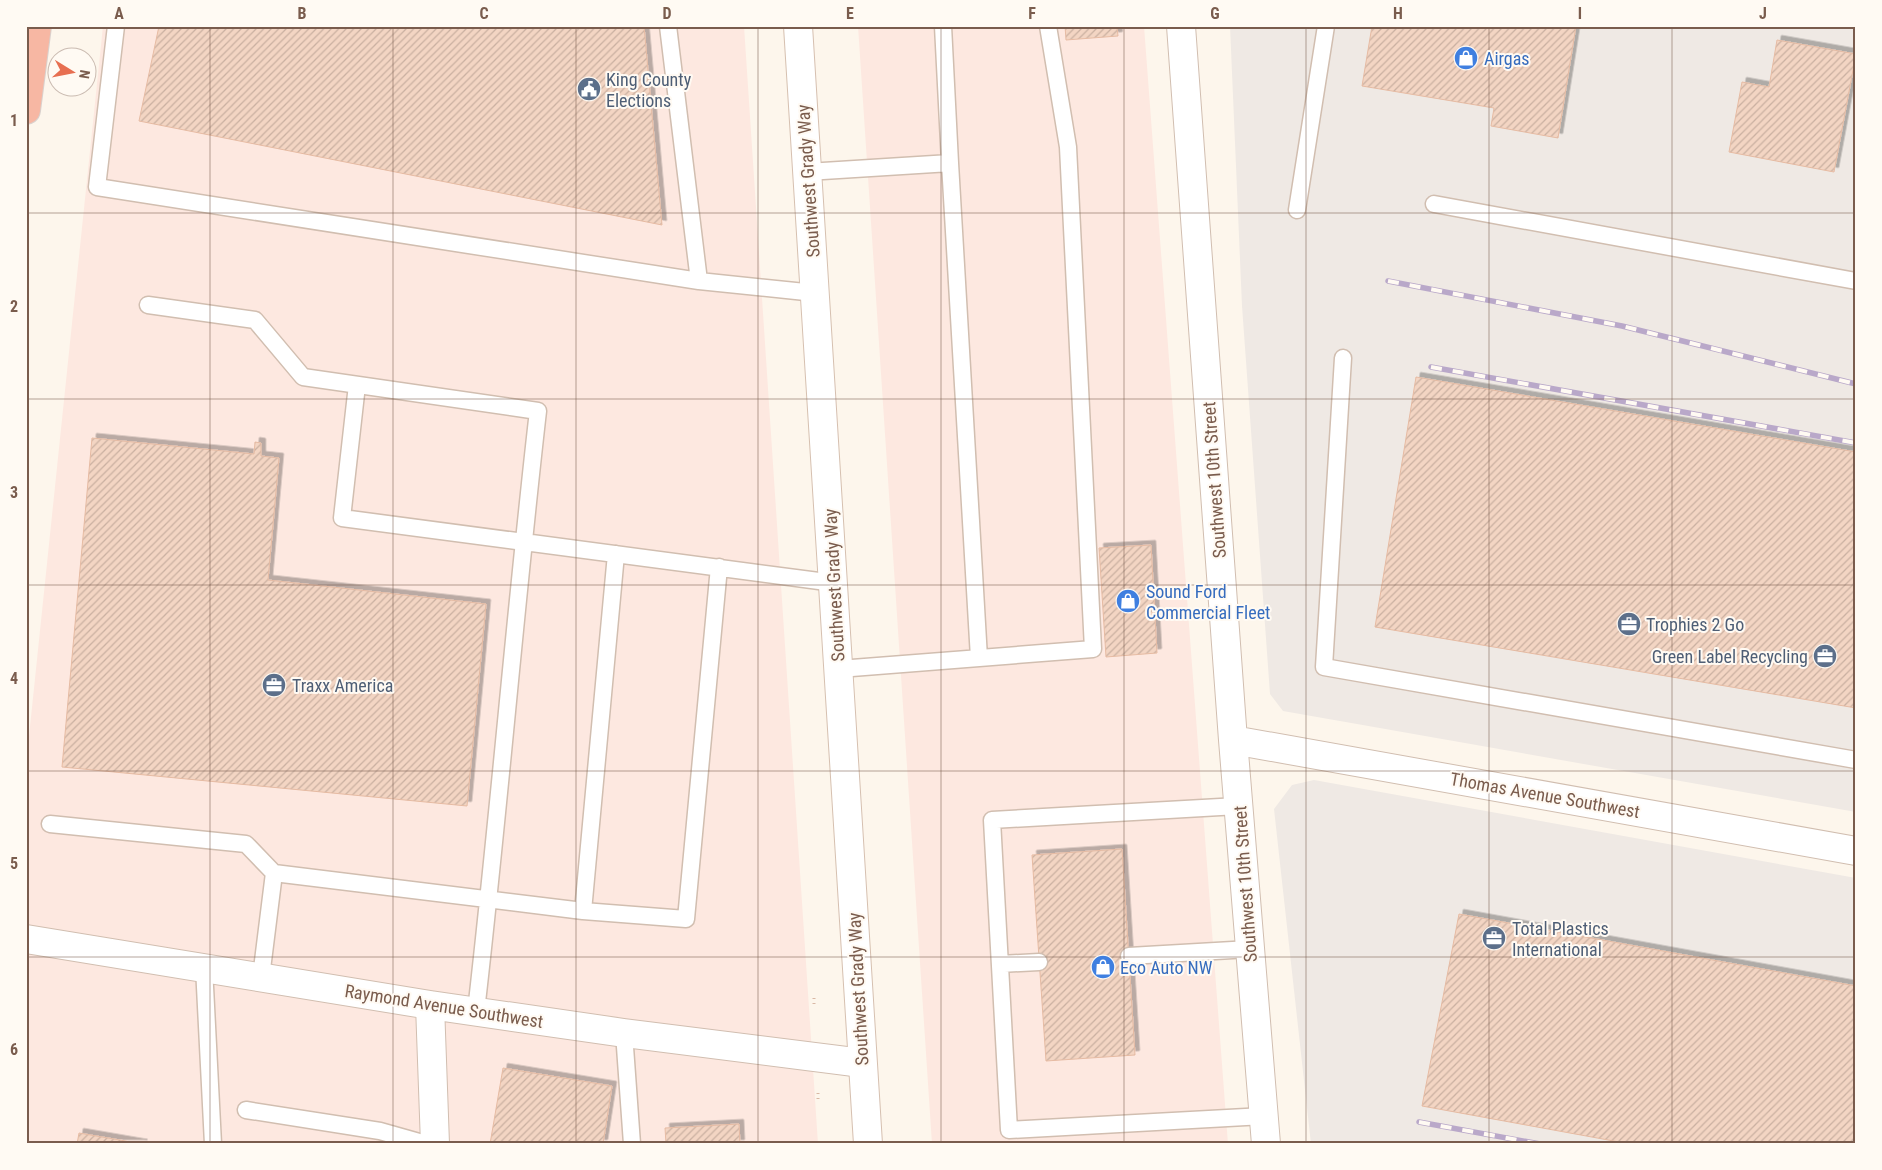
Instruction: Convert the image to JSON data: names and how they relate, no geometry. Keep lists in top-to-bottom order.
{
  "streets": {
    "street": [
      "Southwest Grady Way",
      "Southwest 10th Street",
      "Thomas Avenue Southwest",
      "Raymond Avenue Southwest"
    ]
  },
  "crossings": [
    ["Southwest Grady Way", "Raymond Avenue Southwest"],
    ["Southwest 10th Street", "Thomas Avenue Southwest"]
  ],
  "places": {
    "shop": ["Airgas", "Sound Ford Commercial Fleet", "Eco Auto NW"],
    "public building": ["King County Elections"],
    "office": [
      "Trophies 2 Go",
      "Green Label Recycling",
      "Traxx America",
      "Total Plastics International"
    ]
  },
  "north": "right",
  "grid": {
    "columns": [
      "A",
      "B",
      "C",
      "D",
      "E",
      "F",
      "G",
      "H",
      "I",
      "J"
    ],
    "rows": [
      "1",
      "2",
      "3",
      "4",
      "5",
      "6"
    ]
  }
}
